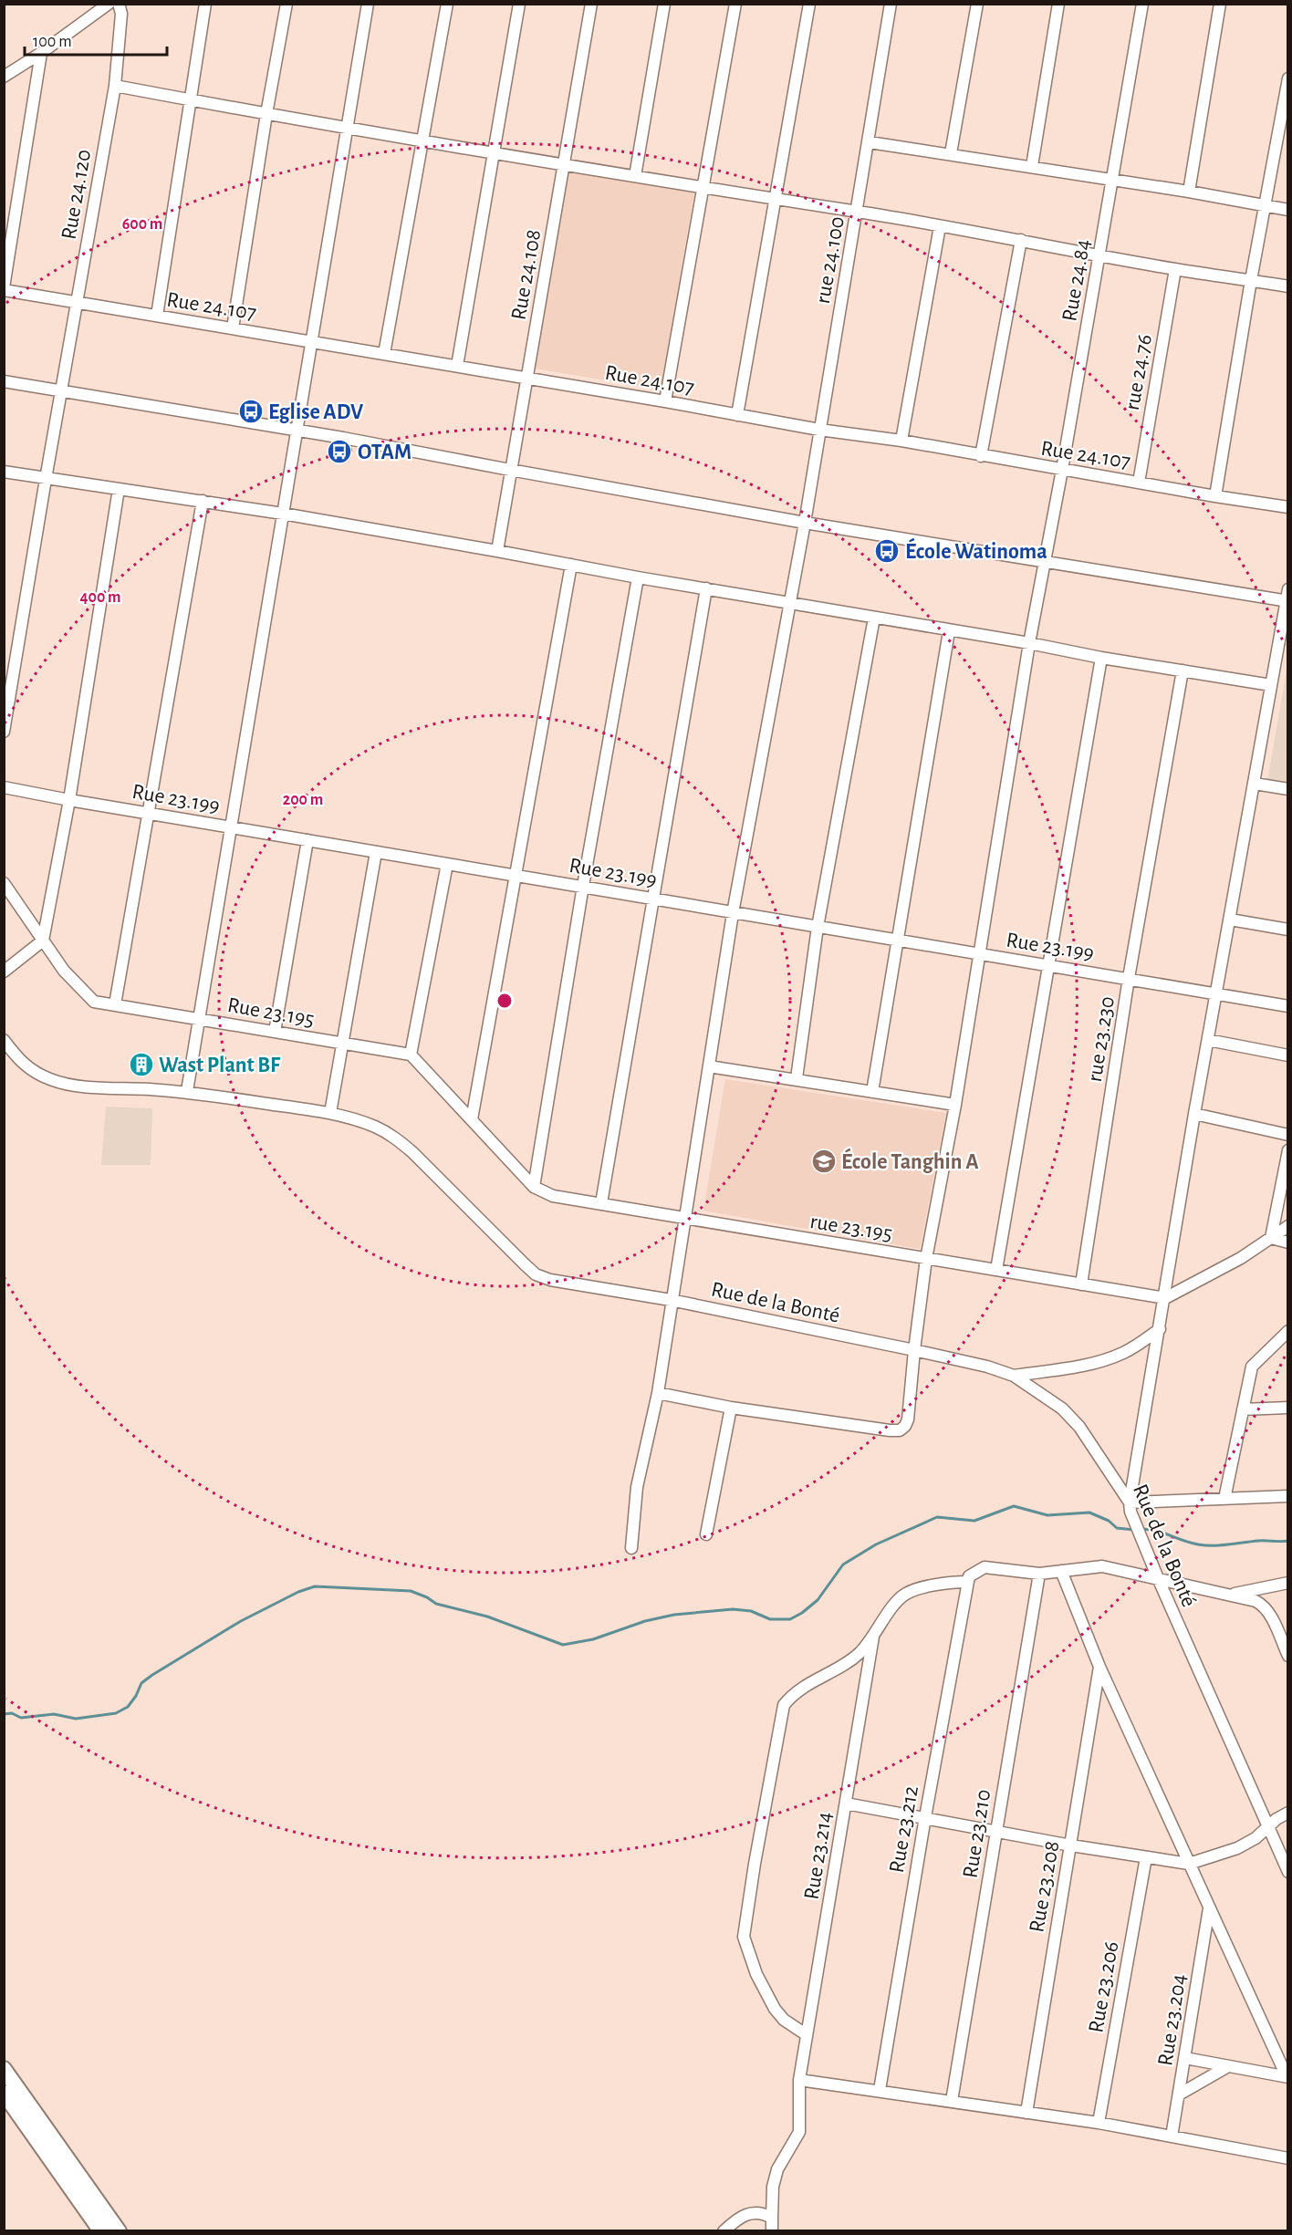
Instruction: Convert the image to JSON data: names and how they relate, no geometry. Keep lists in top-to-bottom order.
{
  "streets": {
    "street": [
      "Rue 24.120",
      "rue 24.100",
      "Rue 24.108",
      "Rue 24.84",
      "Rue 24.107",
      "rue 24.76",
      "Rue 23.199",
      "Rue 23.195",
      "rue 23.230",
      "rue 23.195",
      "Rue de la Bonté",
      "Rue 23.212",
      "Rue 23.210",
      "Rue 23.214",
      "Rue 23.208",
      "Rue 23.206",
      "Rue 23.204"
    ]
  },
  "crossings": [
    ["Rue 24.120", "Rue 24.107"],
    ["rue 24.100", "Rue 24.107"],
    ["rue 24.100", "Rue 23.199"],
    ["rue 24.100", "rue 23.195"],
    ["rue 24.100", "Rue de la Bonté"],
    ["Rue 24.108", "Rue 24.107"],
    ["Rue 24.84", "Rue 24.107"],
    ["Rue 24.84", "Rue 23.199"],
    ["Rue 24.84", "rue 23.195"],
    ["Rue 24.84", "Rue de la Bonté"],
    ["Rue 24.107", "rue 24.76"],
    ["Rue 23.199", "rue 23.230"],
    ["rue 23.230", "rue 23.195"]
  ],
  "places": {
    "bus stop": ["Eglise ADV", "OTAM", "École Watinoma"],
    "building": ["Wast Plant BF"],
    "school or university": ["École Tanghin A"]
  },
  "scale_bar": "100 m",
  "rings": ["600 m", "400 m", "200 m"]
}
